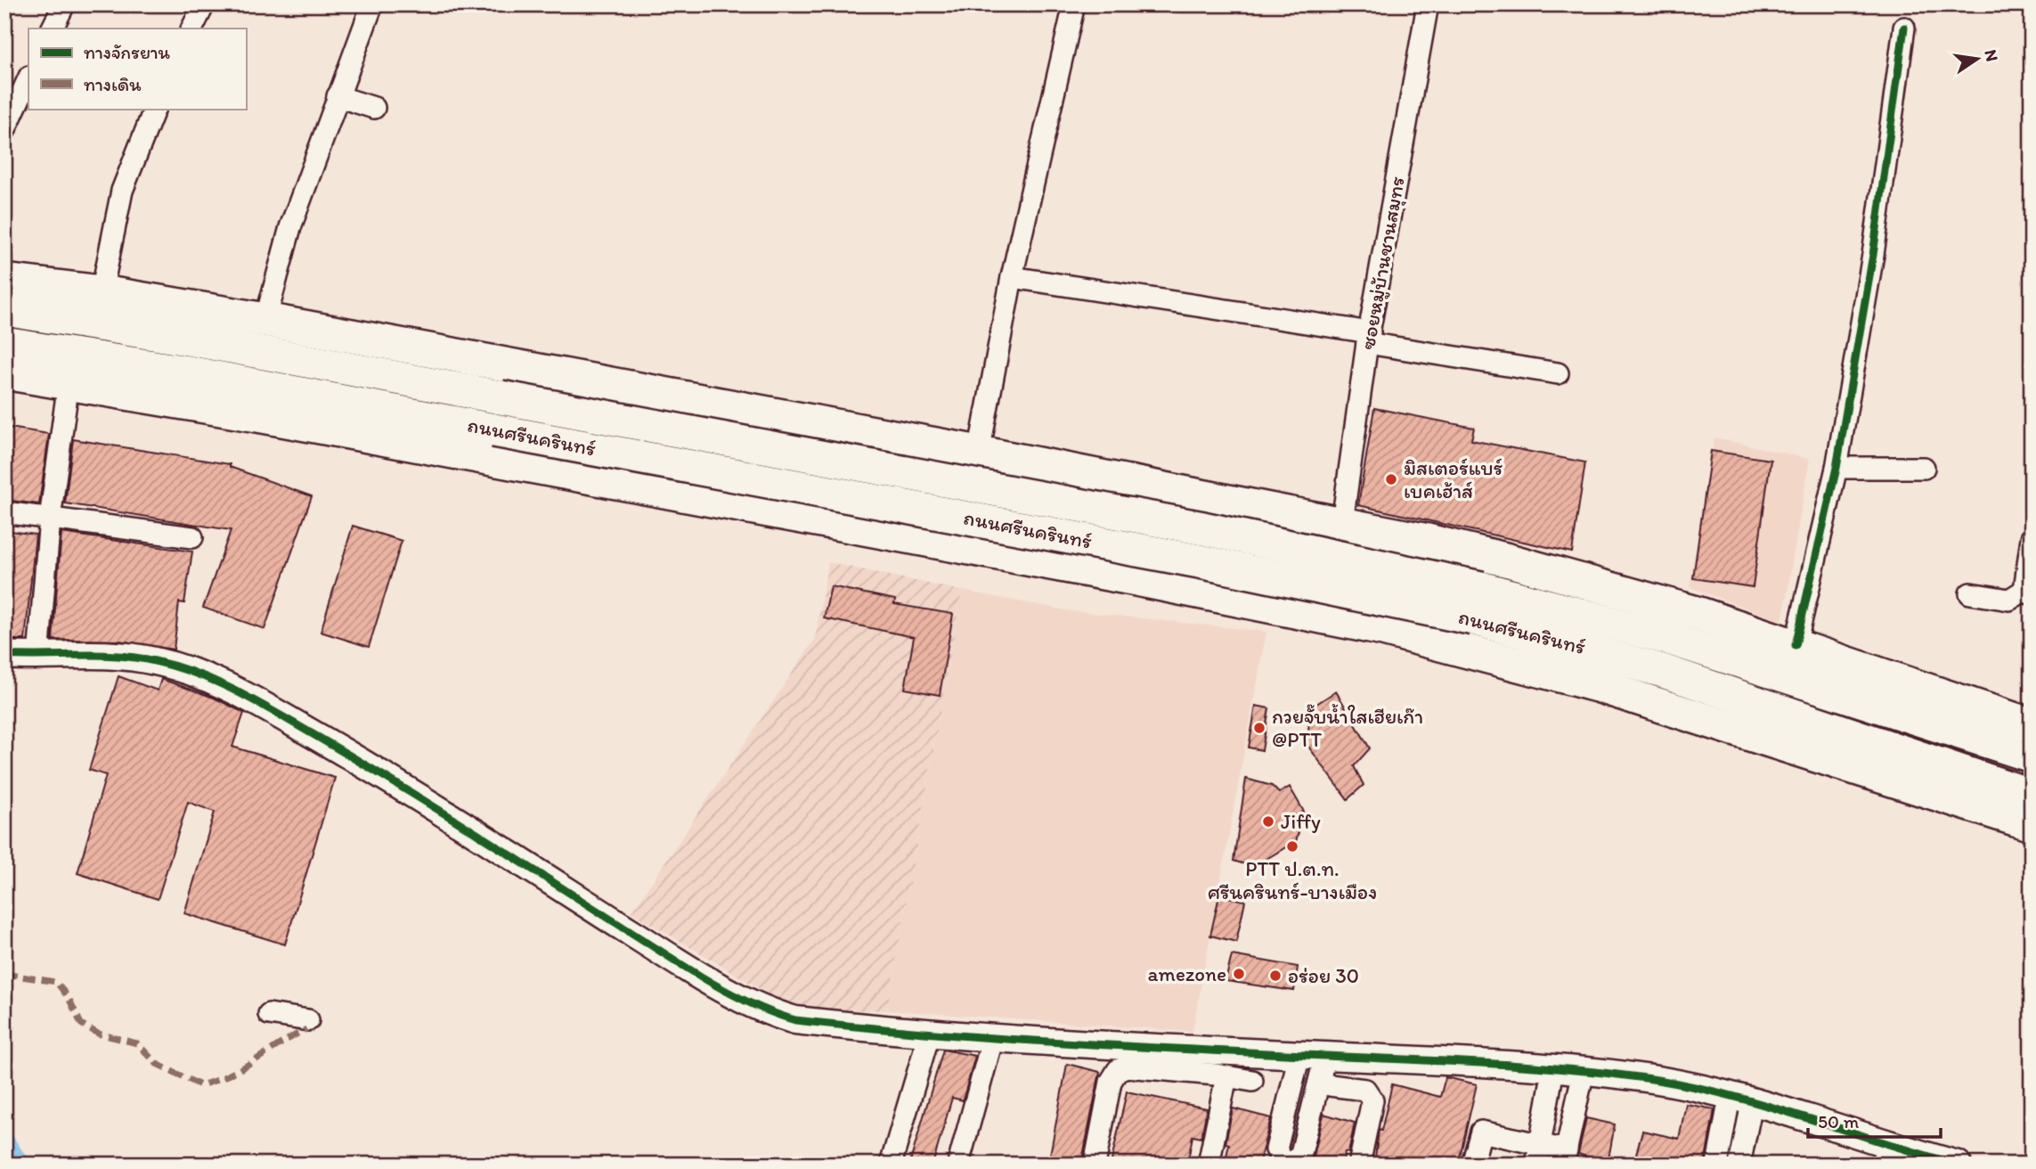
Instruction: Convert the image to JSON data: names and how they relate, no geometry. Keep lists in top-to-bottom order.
{
  "streets": {
    "main road": ["ถนนศรีนครินทร์"],
    "street": ["ซอยหมู่บ้านชานสมุทร"]
  },
  "places": [
    "มิสเตอร์แบร์ เบคเฮ้าส์",
    "กวยจั๊บน้ำใสเฮียเก๊า @PTT",
    "Jiffy",
    "PTT ป.ต.ท. ศรีนครินทร์-บางเมือง",
    "amezone",
    "อร่อย 30"
  ],
  "legend": ["ทางจักรยาน", "ทางเดิน"],
  "scale_bar": "50 m",
  "north": "right"
}
